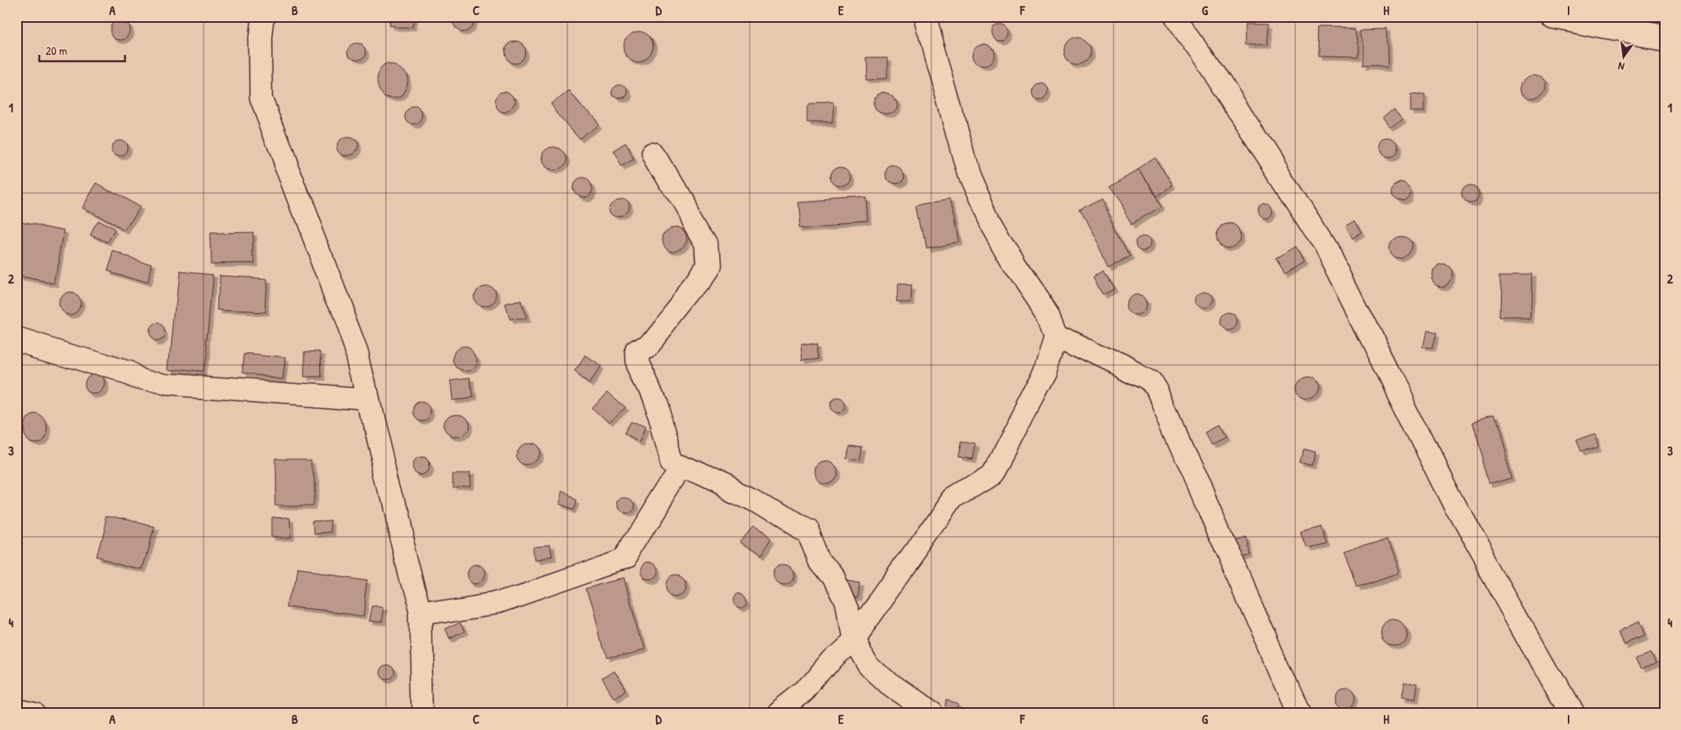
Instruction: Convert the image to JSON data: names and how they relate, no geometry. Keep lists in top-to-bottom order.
{
  "scale_bar": "20 m",
  "north": "bottom",
  "grid": {
    "columns": [
      "A",
      "B",
      "C",
      "D",
      "E",
      "F",
      "G",
      "H",
      "I"
    ],
    "rows": [
      "1",
      "2",
      "3",
      "4"
    ]
  }
}
